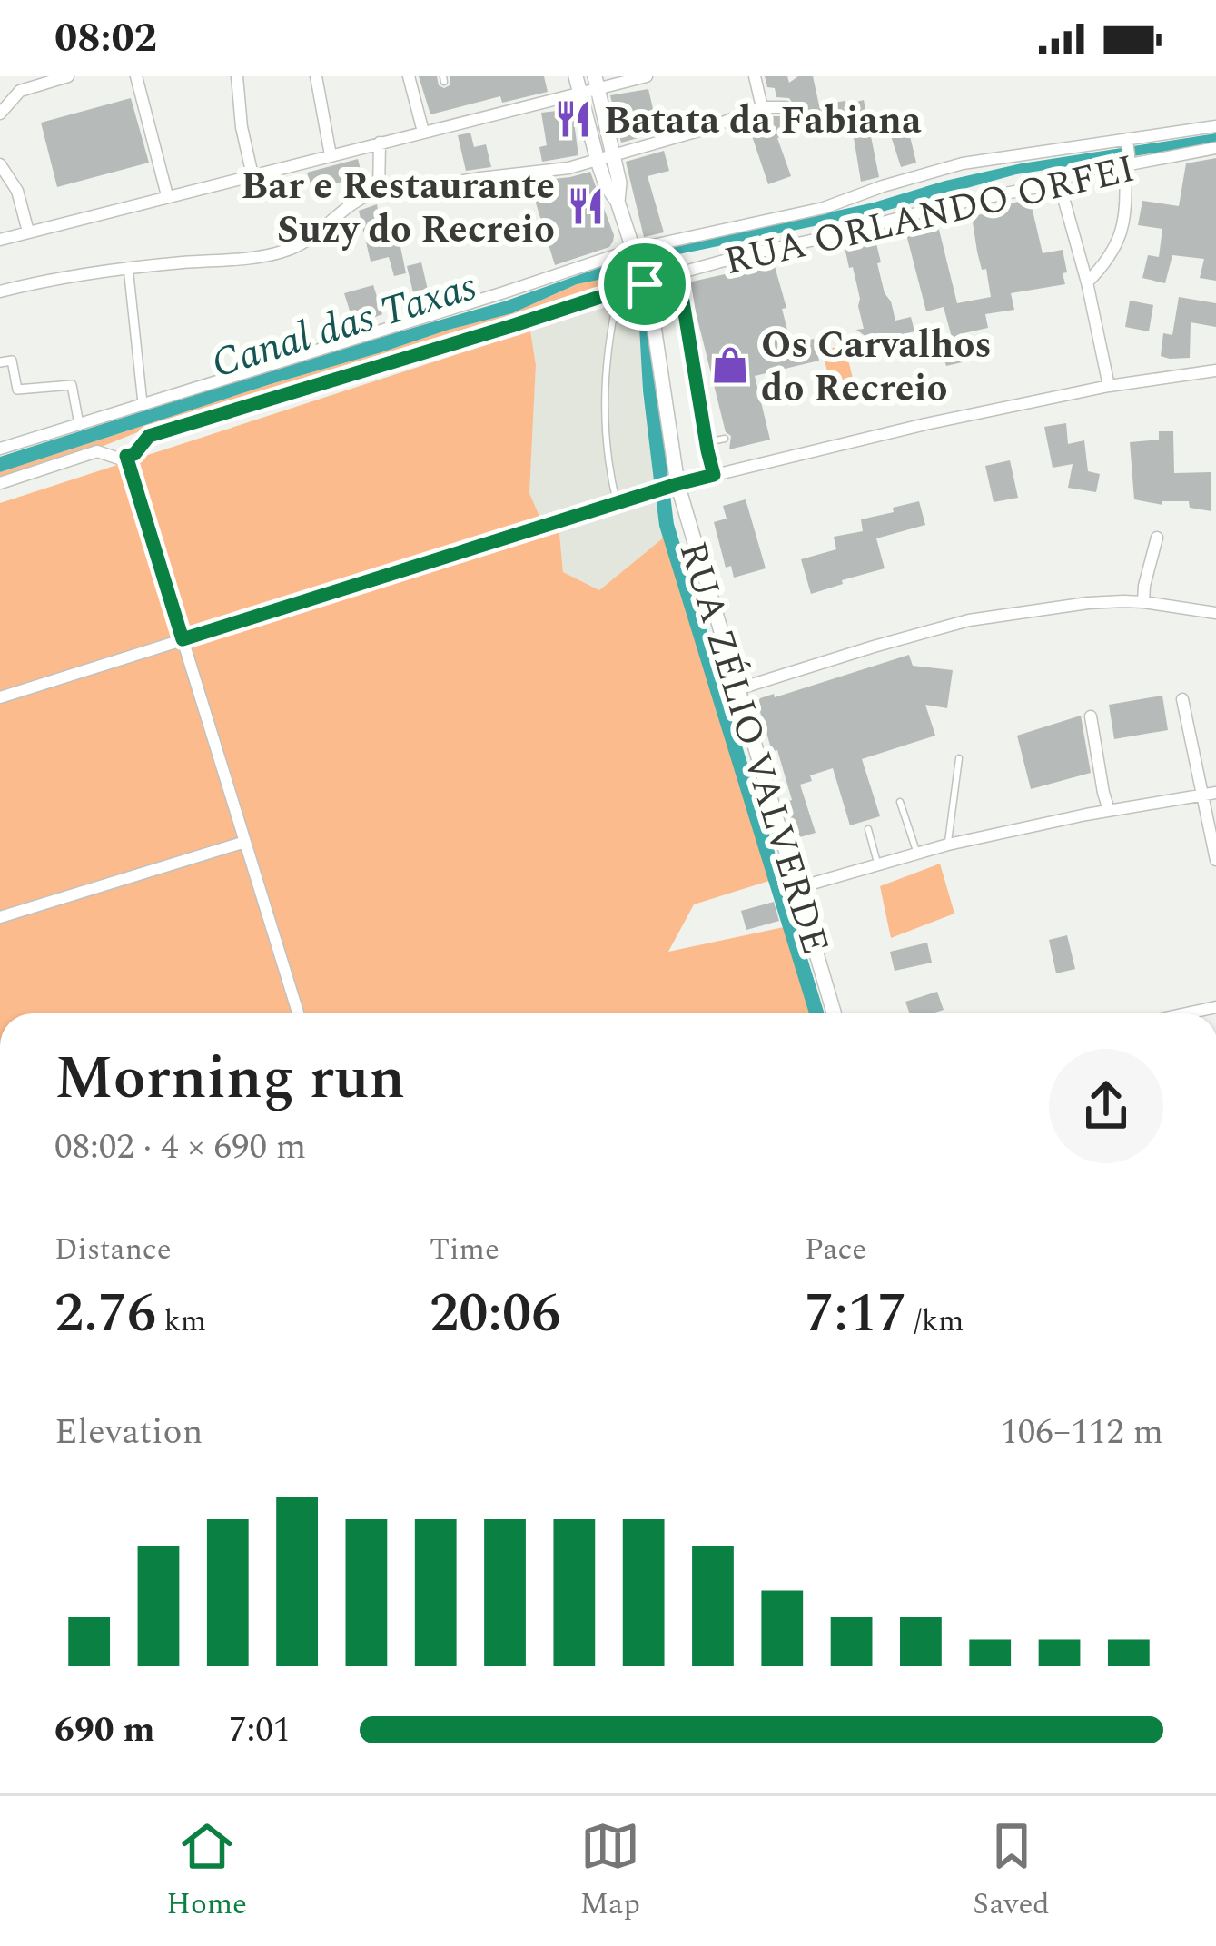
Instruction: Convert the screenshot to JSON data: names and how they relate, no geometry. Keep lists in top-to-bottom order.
{
  "streets": {
    "street": ["RUA ORLANDO ORFEI", "RUA ZÉLIO VALVERDE"]
  },
  "crossings": [
    ["RUA ORLANDO ORFEI", "RUA ZÉLIO VALVERDE"]
  ],
  "water": ["Canal das Taxas"],
  "places": {
    "restaurant": ["Batata da Fabiana", "Bar e Restaurante Suzy do Recreio"],
    "shop": ["Os Carvalhos do Recreio"]
  },
  "page": {
    "status": "08:02",
    "heading": ["Morning run", "08:02 · 4 × 690 m"],
    "stats": [
      ["Distance", "2.76 km"],
      ["Time", "20:06"],
      ["Pace", "7:17 /km"]
    ],
    "chart": ["Elevation", "106–112 m"],
    "list": [
      {
        "name": "690 m",
        "note": "7:01"
      }
    ],
    "tabs": ["Home", "Map", "Saved"]
  }
}
